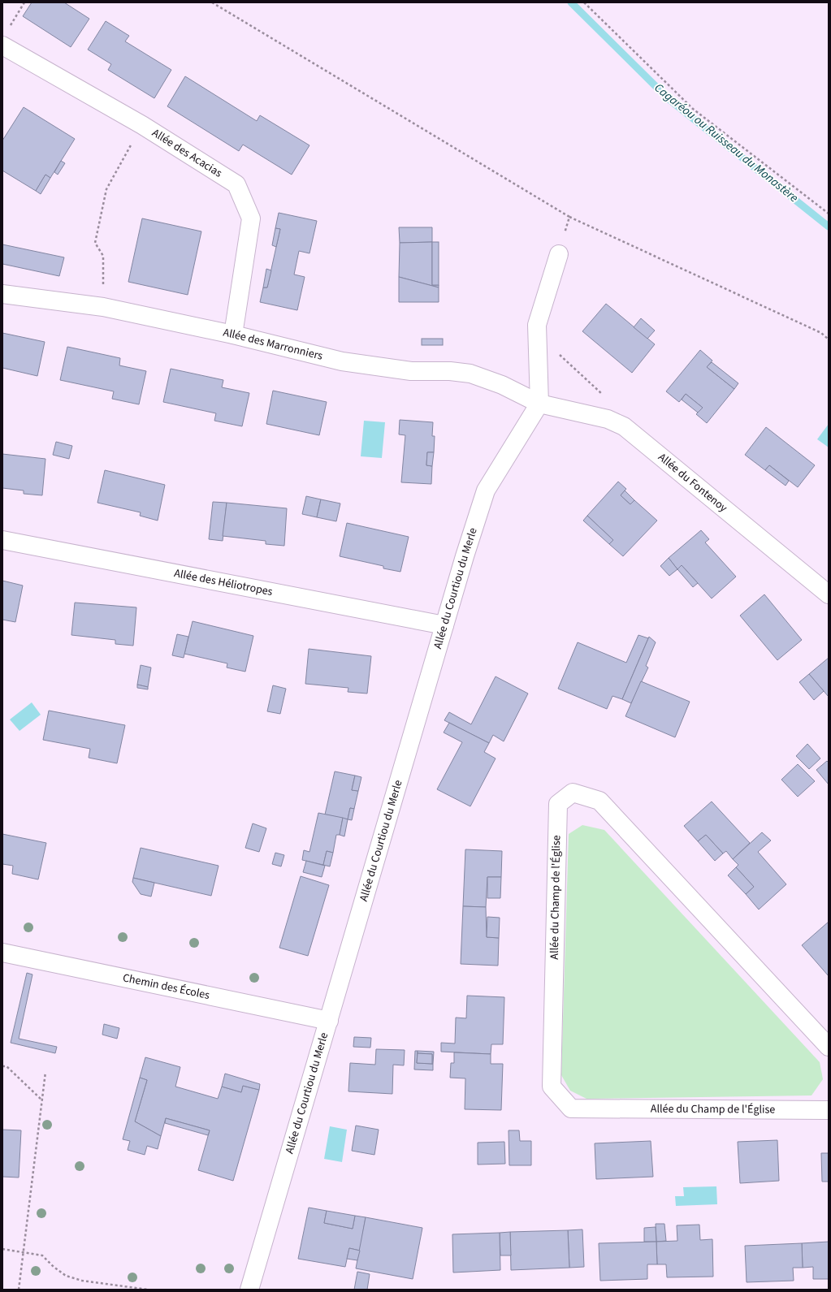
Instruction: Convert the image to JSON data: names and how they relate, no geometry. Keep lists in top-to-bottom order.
{
  "streets": {
    "street": [
      "Allée des Acacias",
      "Allée des Marronniers",
      "Allée du Fontenoy",
      "Allée des Héliotropes",
      "Allée du Courtiou du Merle",
      "Allée du Champ de l'Église",
      "Chemin des Écoles"
    ]
  },
  "crossings": [
    ["Allée des Acacias", "Allée des Marronniers"],
    ["Allée des Marronniers", "Allée du Fontenoy"],
    ["Allée des Marronniers", "Allée du Courtiou du Merle"],
    ["Allée du Fontenoy", "Allée du Courtiou du Merle"],
    ["Allée des Héliotropes", "Allée du Courtiou du Merle"],
    ["Allée du Courtiou du Merle", "Chemin des Écoles"]
  ],
  "water": ["Cagaréou ou Ruisseau du Monastère"]
}
